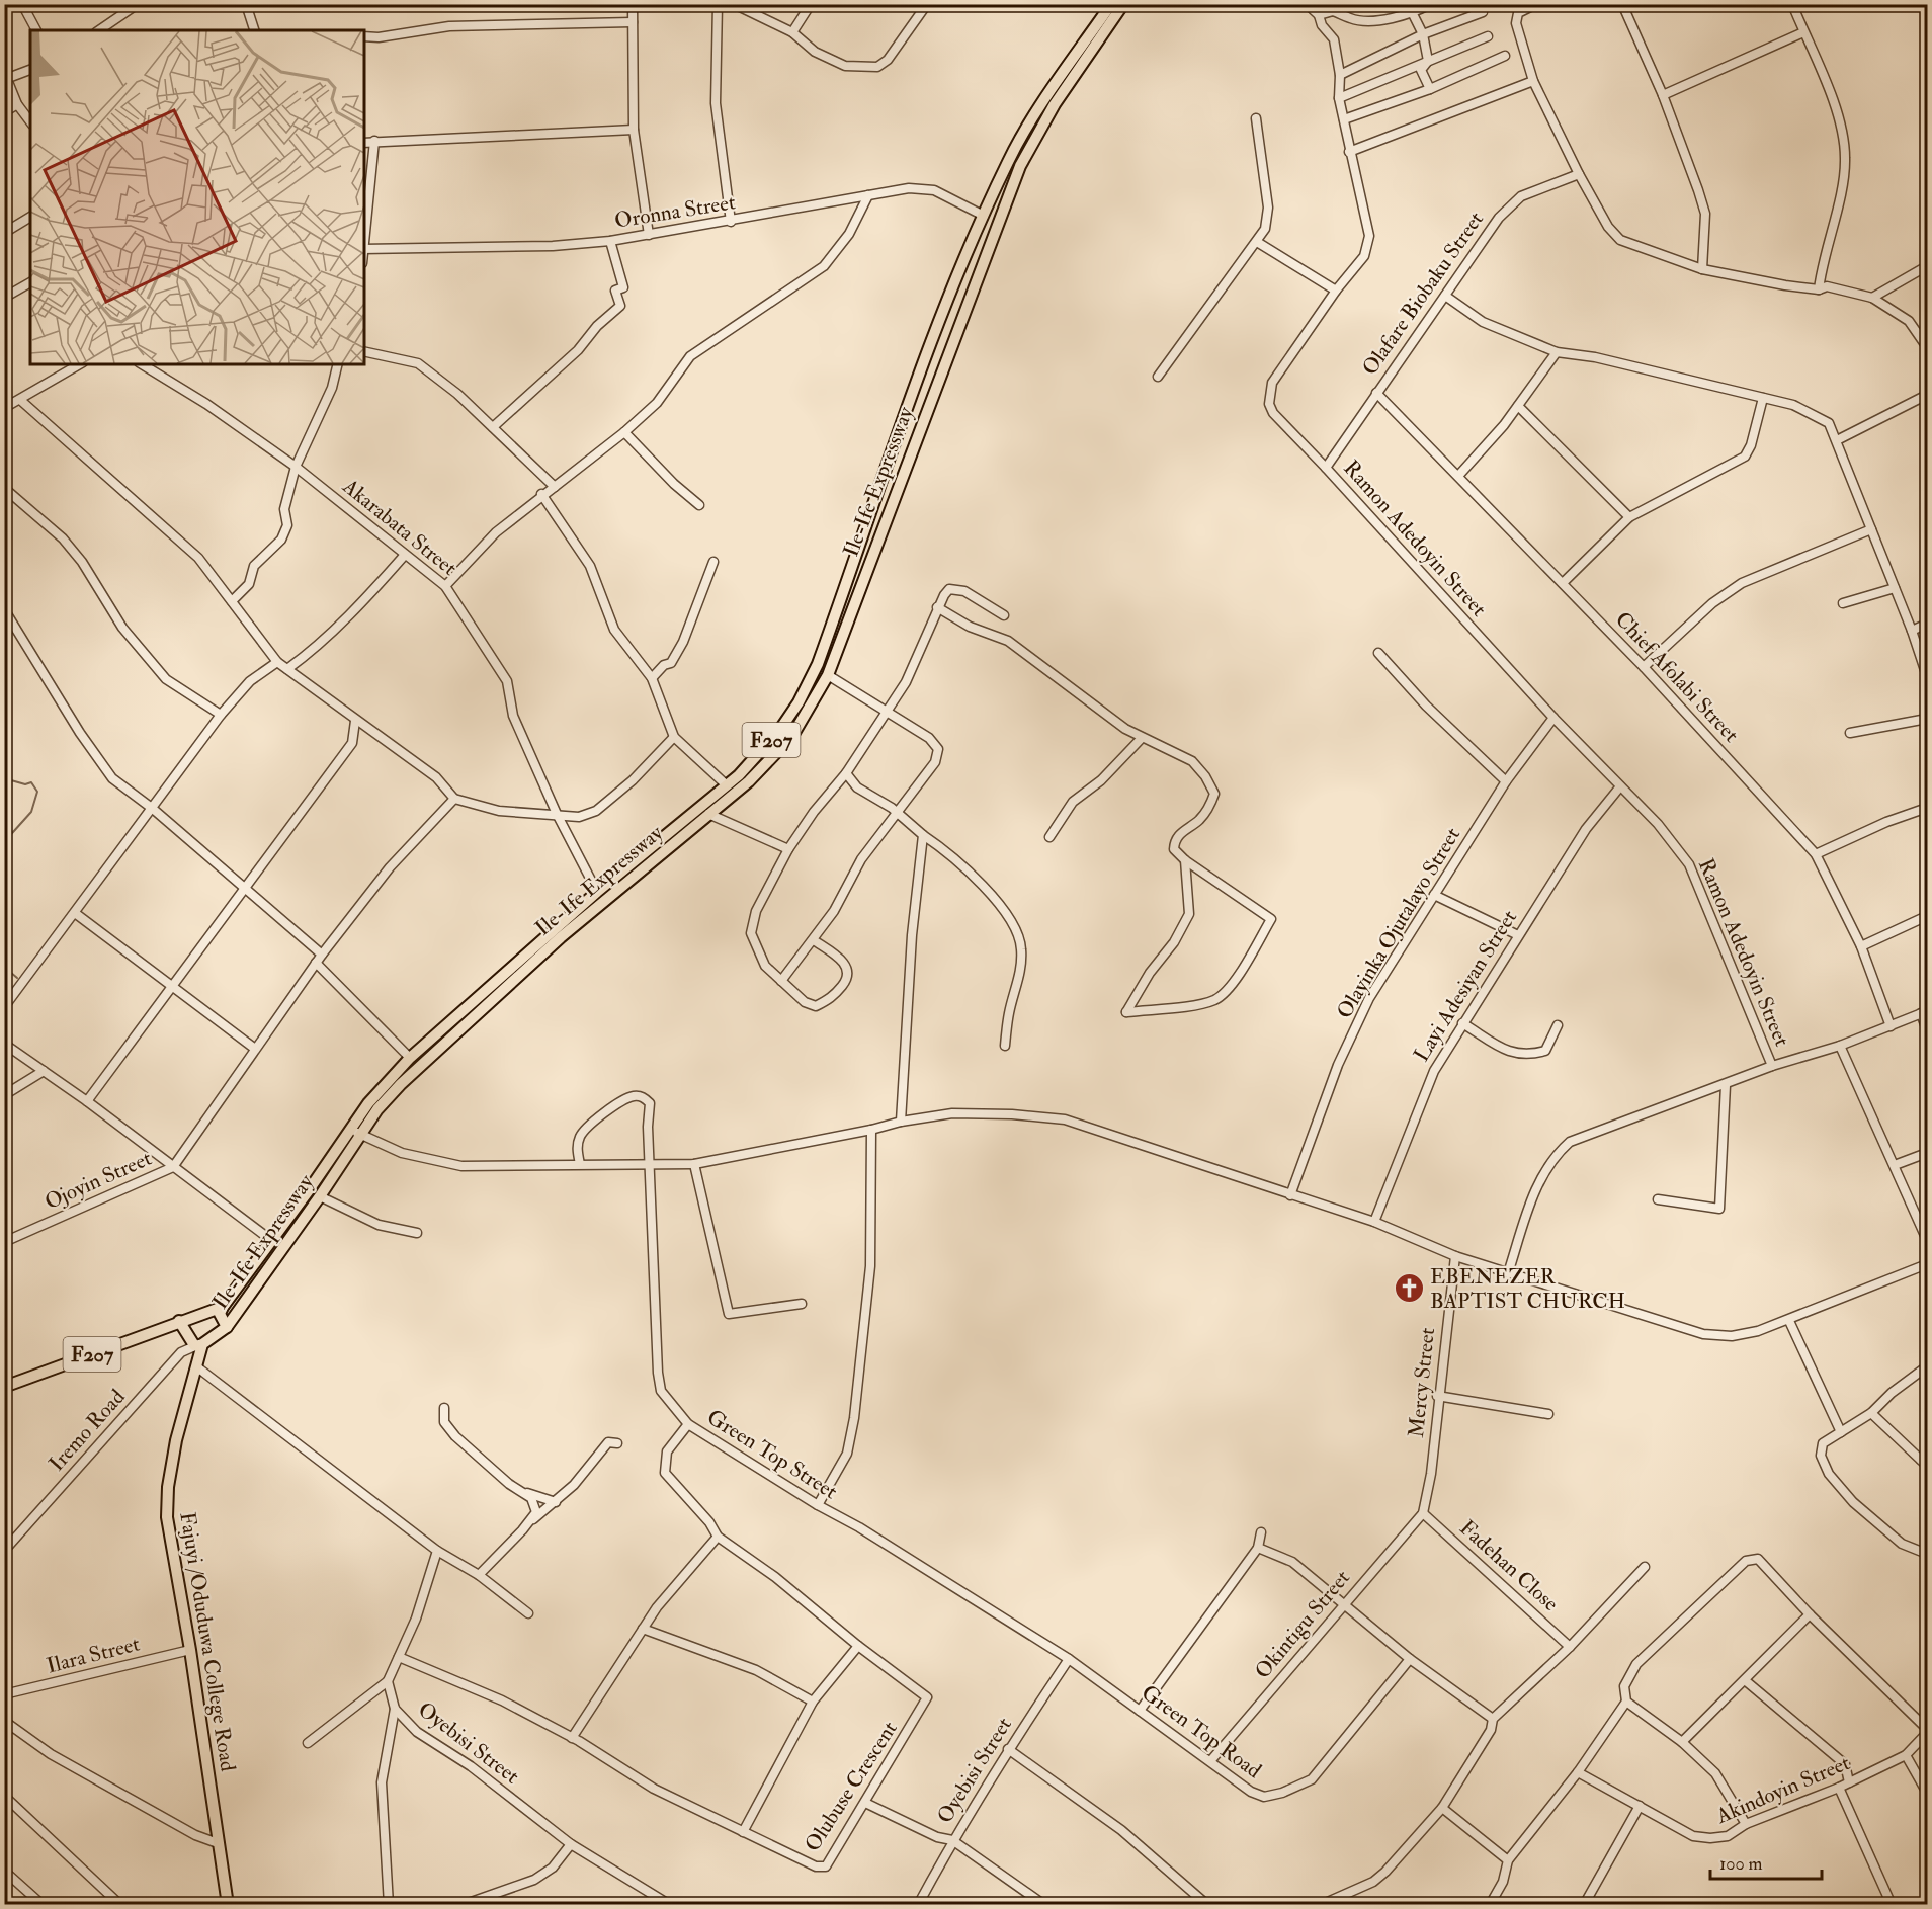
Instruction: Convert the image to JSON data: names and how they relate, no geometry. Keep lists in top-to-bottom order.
{
  "streets": {
    "main road": ["Ile-Ife Expressway", "F207", "Fajuyi /Oduduwa College Road"],
    "street": [
      "Oronna Street",
      "Olafare Biobaku Street",
      "Akarabata Street",
      "Ramon Adedoyin Street",
      "Chief Afolabi Street",
      "Olayinka Ojutalayo Street",
      "Layi Adesiyan Street",
      "Ojoyin Street",
      "Mercy Street",
      "Iremo Road",
      "Green Top Street",
      "Fadehan Close",
      "Okintigu Street",
      "Ilara Street",
      "Green Top Road",
      "Oyebisi Street",
      "Olubuse Crescent",
      "Akindoyin Street"
    ]
  },
  "crossings": [
    ["Oronna Street", "Ile-Ife Expressway"],
    ["Olafare Biobaku Street", "Ramon Adedoyin Street"],
    ["Olafare Biobaku Street", "Chief Afolabi Street"],
    ["Ile-Ife Expressway", "Akarabata Street"],
    ["Ile-Ife Expressway", "F207"],
    ["Ramon Adedoyin Street", "Olayinka Ojutalayo Street"],
    ["Ramon Adedoyin Street", "Layi Adesiyan Street"],
    ["Mercy Street", "Fadehan Close"],
    ["Mercy Street", "Okintigu Street"],
    ["Iremo Road", "Fajuyi /Oduduwa College Road"],
    ["Green Top Street", "Green Top Road"],
    ["Green Top Street", "Oyebisi Street"],
    ["Green Top Street", "Olubuse Crescent"],
    ["Fadehan Close", "Okintigu Street"],
    ["Okintigu Street", "Green Top Road"],
    ["Fajuyi /Oduduwa College Road", "Ilara Street"],
    ["Green Top Road", "Oyebisi Street"]
  ],
  "places": {
    "church": ["EBENEZER BAPTIST CHURCH"]
  },
  "scale_bar": "100 m"
}
